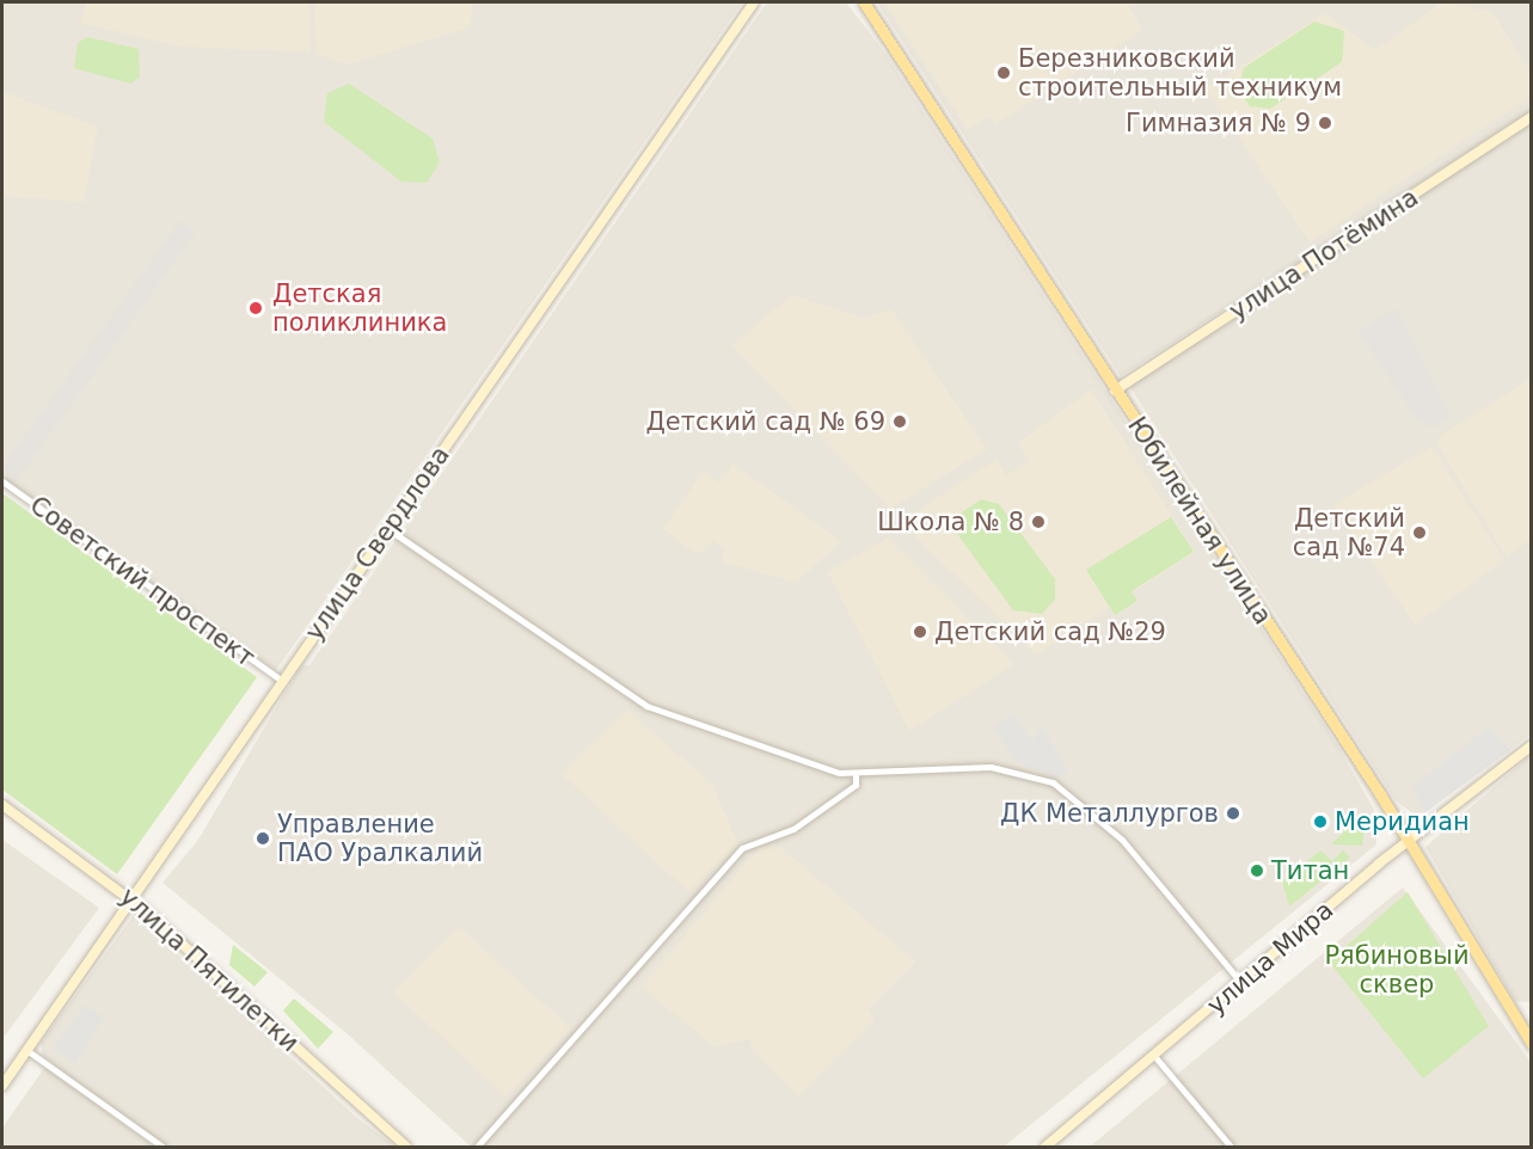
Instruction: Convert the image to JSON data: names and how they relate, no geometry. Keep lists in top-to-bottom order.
{
  "streets": {
    "main road": [
      "улица Потёмина",
      "Юбилейная улица",
      "улица Свердлова",
      "улица Мира",
      "улица Пятилетки"
    ],
    "street": ["Советский проспект"]
  },
  "crossings": [
    ["улица Потёмина", "Юбилейная улица"],
    ["Юбилейная улица", "улица Мира"],
    ["улица Свердлова", "Советский проспект"],
    ["улица Свердлова", "улица Пятилетки"]
  ],
  "parks": ["Рябиновый сквер"],
  "places": [
    "Березниковский строительный техникум",
    "Гимназия № 9",
    "Детская поликлиника",
    "Детский сад № 69",
    "Школа № 8",
    "Детский сад №74",
    "Детский сад №29",
    "ДК Металлургов",
    "Меридиан",
    "Управление ПАО Уралкалий",
    "Титан"
  ]
}
